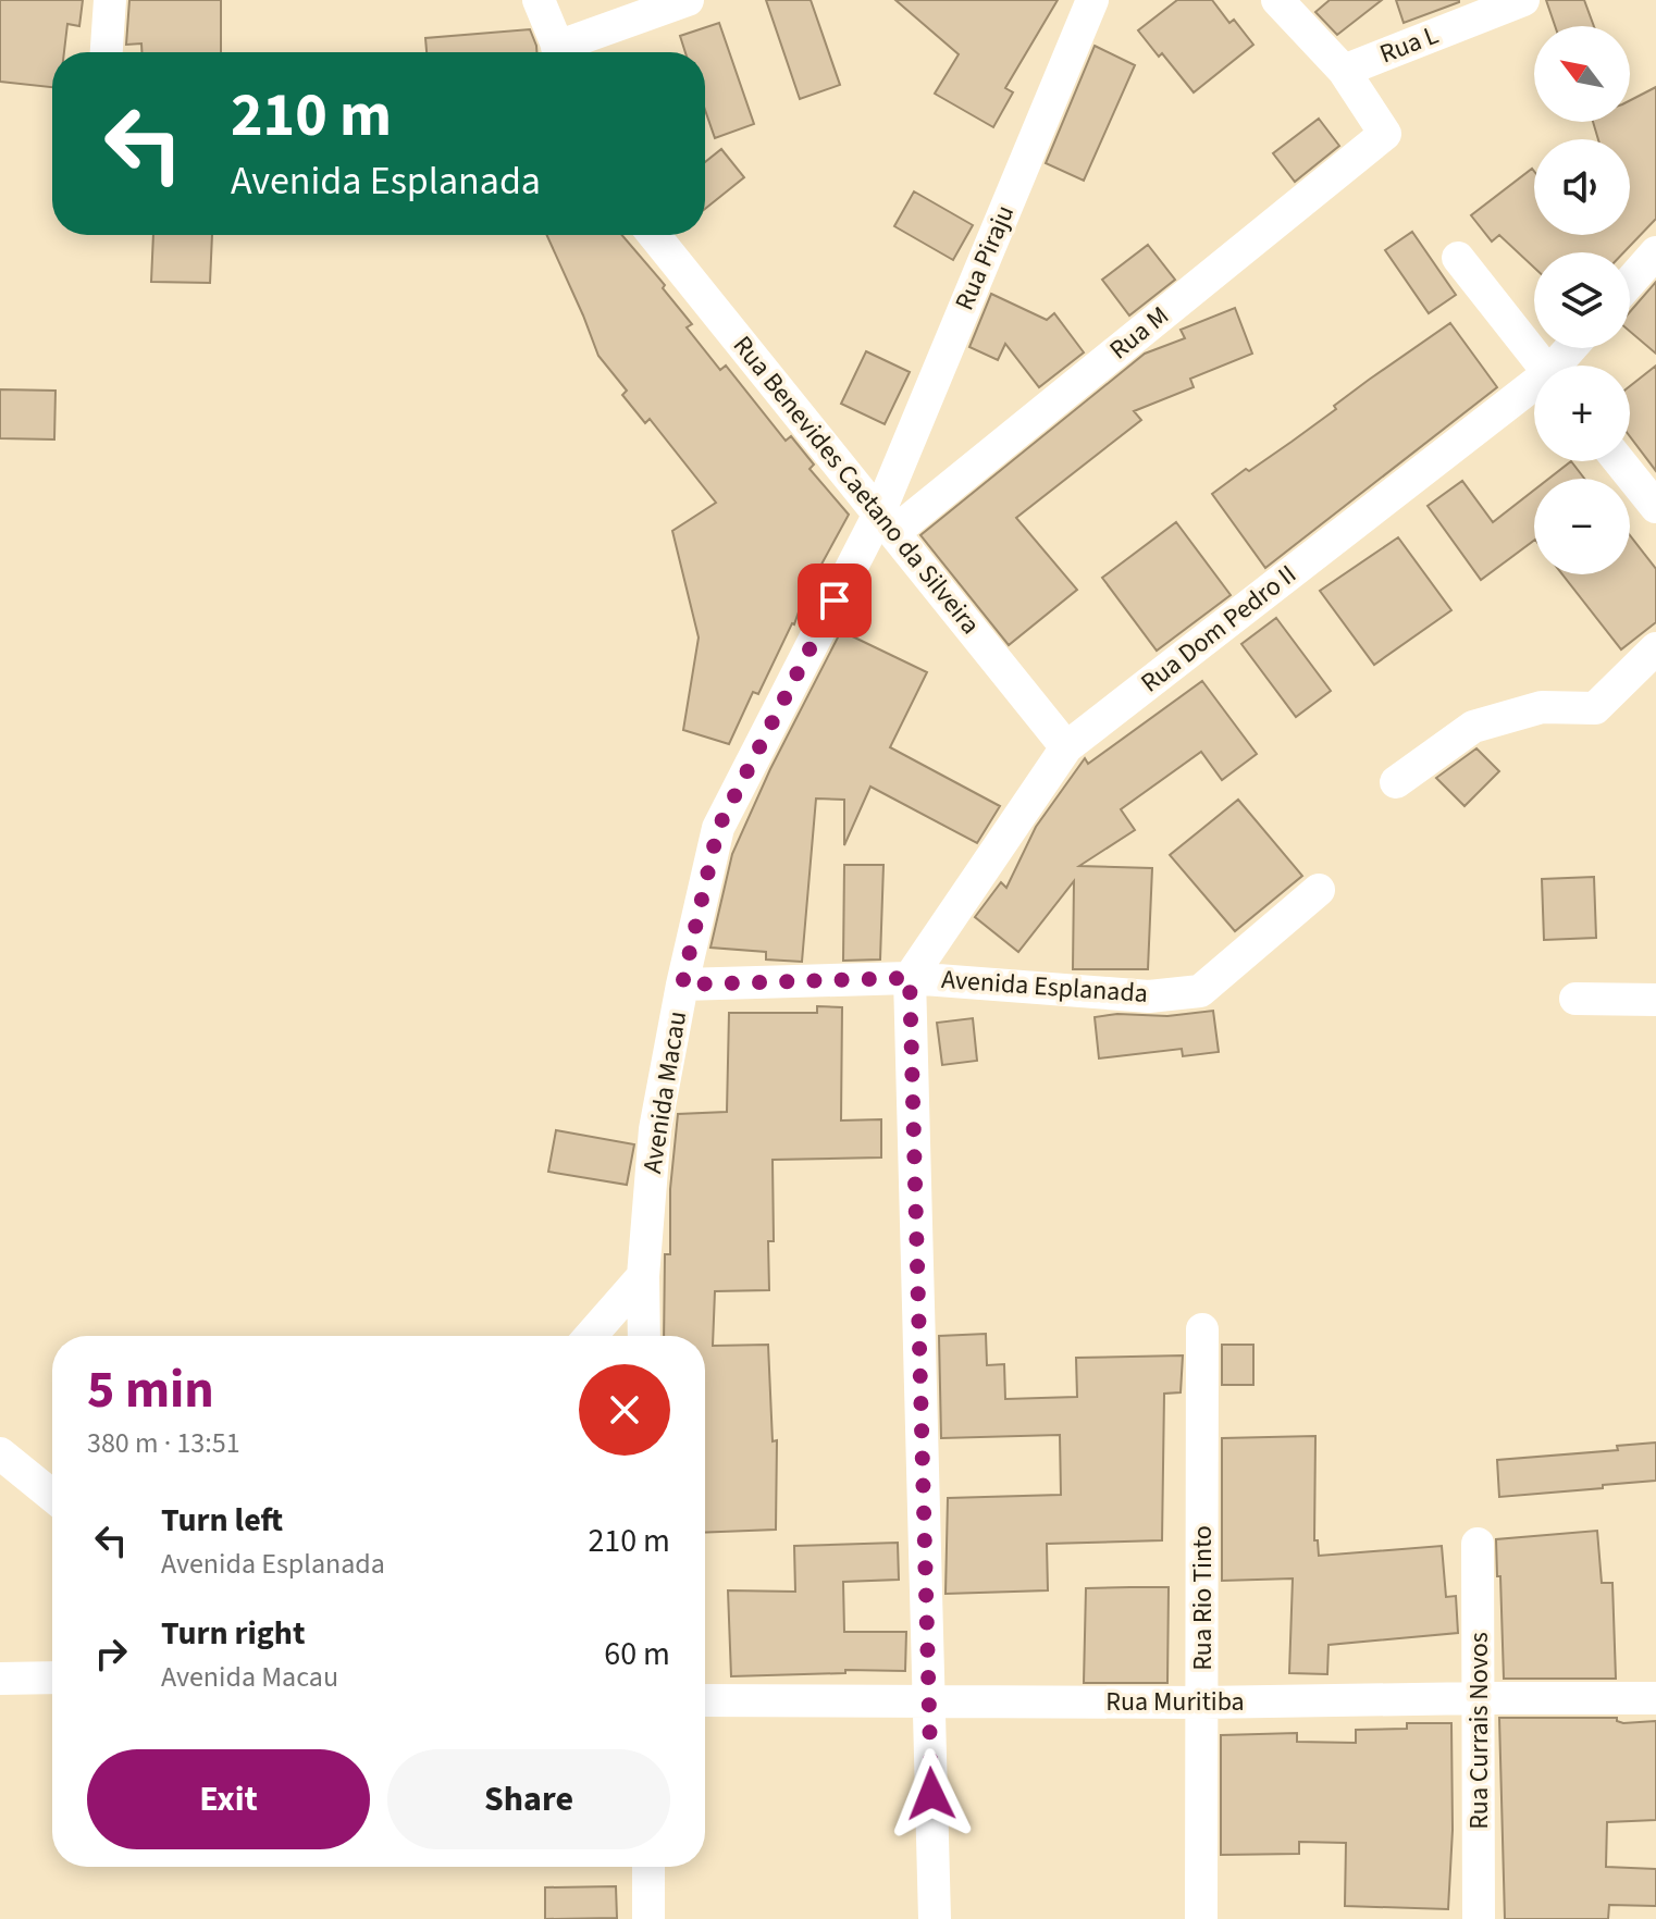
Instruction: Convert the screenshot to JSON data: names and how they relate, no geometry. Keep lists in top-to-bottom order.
{
  "streets": {
    "street": [
      "Rua L",
      "Rua Piraju",
      "Rua M",
      "Rua Benevides Caetano da Silveira",
      "Rua Dom Pedro II",
      "Avenida Esplanada",
      "Avenida Macau",
      "Rua Rio Tinto",
      "Rua Muritiba",
      "Rua Currais Novos"
    ]
  },
  "crossings": [
    ["Rua L", "Rua M"],
    ["Rua Piraju", "Rua M"],
    ["Rua Piraju", "Rua Benevides Caetano da Silveira"],
    ["Rua Piraju", "Avenida Macau"],
    ["Rua M", "Rua Benevides Caetano da Silveira"],
    ["Rua M", "Avenida Macau"],
    ["Rua Benevides Caetano da Silveira", "Rua Dom Pedro II"],
    ["Rua Benevides Caetano da Silveira", "Avenida Macau"],
    ["Rua Dom Pedro II", "Avenida Esplanada"],
    ["Avenida Esplanada", "Avenida Macau"],
    ["Rua Rio Tinto", "Rua Muritiba"],
    ["Rua Muritiba", "Rua Currais Novos"]
  ],
  "north": "top left",
  "page": {
    "map_buttons": ["+", "−"],
    "turn": ["210 m", "Avenida Esplanada"],
    "heading": ["5 min", "380 m · 13:51"],
    "list": [
      {
        "name": "Turn left",
        "note": "Avenida Esplanada",
        "value": "210 m"
      },
      {
        "name": "Turn right",
        "note": "Avenida Macau",
        "value": "60 m"
      }
    ],
    "buttons": ["Exit", "Share"]
  }
}
